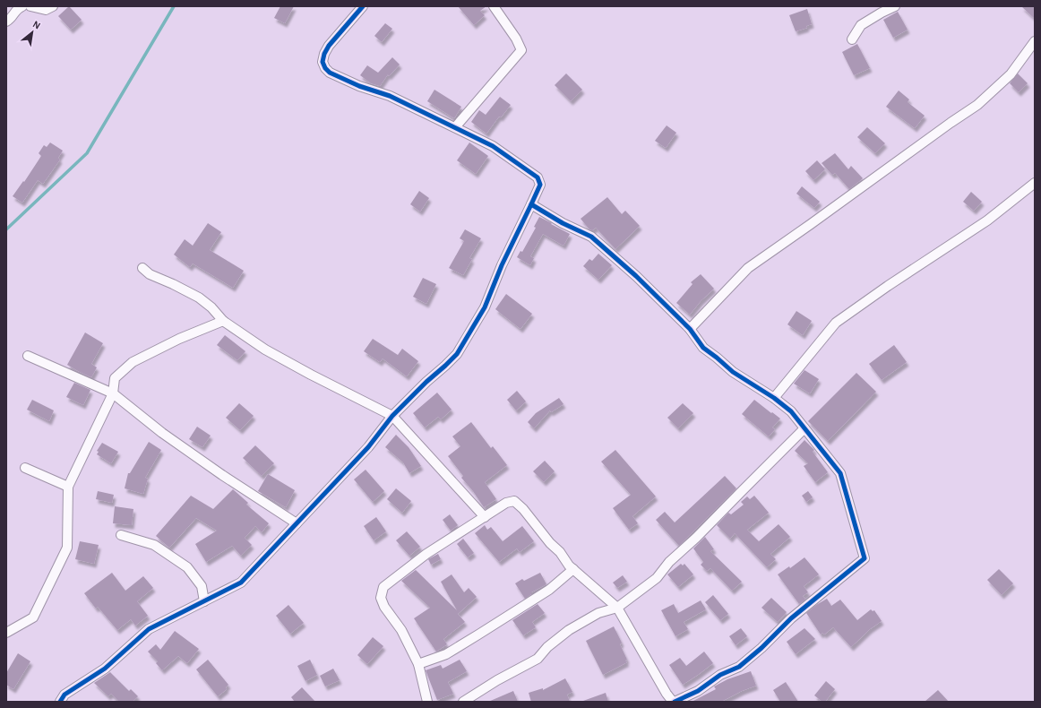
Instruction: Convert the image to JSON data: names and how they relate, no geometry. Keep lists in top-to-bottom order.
{
  "north": "top right"
}
